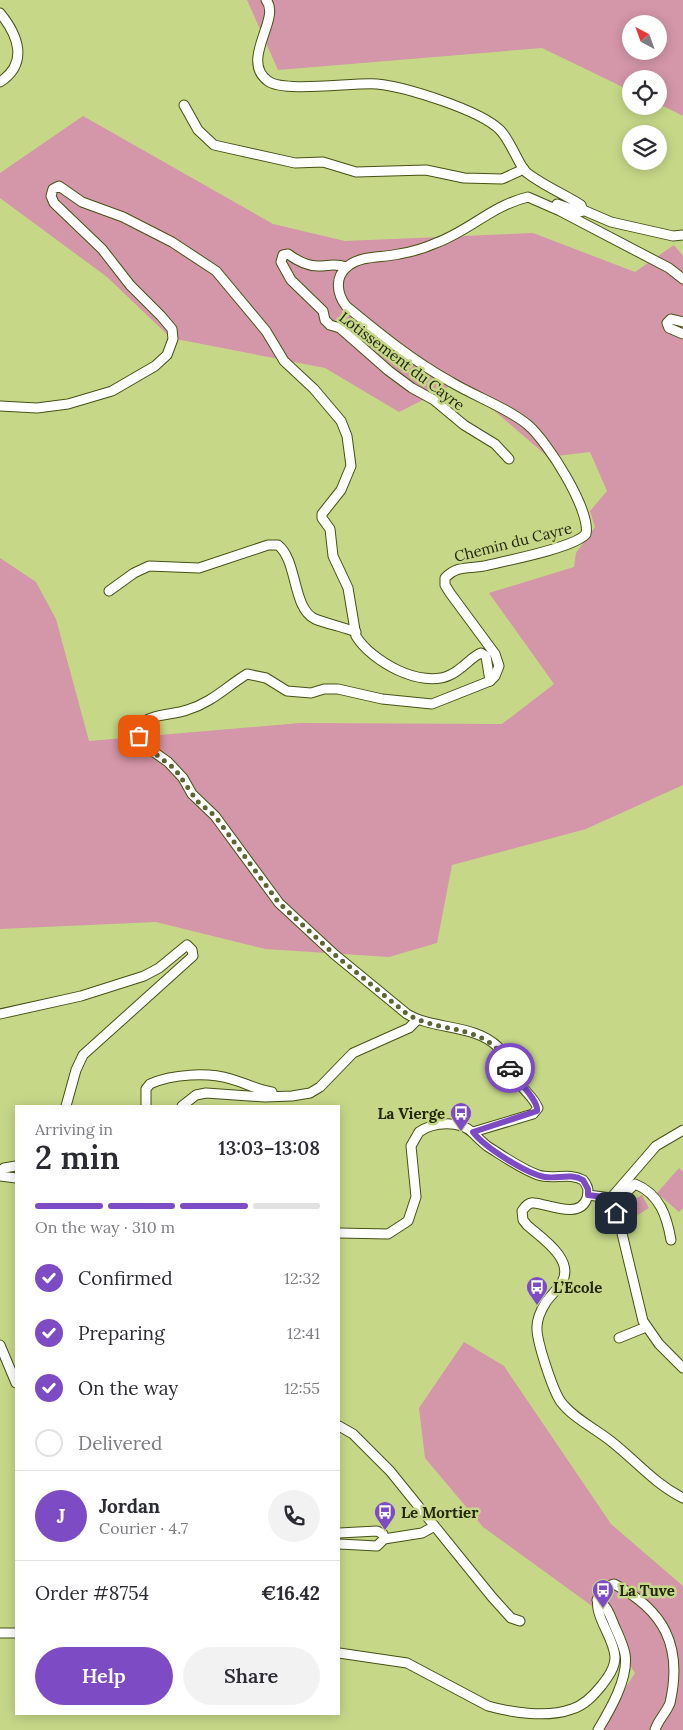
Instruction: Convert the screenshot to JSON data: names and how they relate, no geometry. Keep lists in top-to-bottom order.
{
  "streets": {
    "street": ["Lotissement du Cayre", "Chemin du Cayre"]
  },
  "crossings": [
    ["Lotissement du Cayre", "Chemin du Cayre"]
  ],
  "places": {
    "bus stop": [
      "La Vierge",
      "L’Ecole",
      "Le Mortier",
      "La Tuve"
    ]
  },
  "north": "top left",
  "page": {
    "heading": ["2 min", "Arriving in", "13:03–13:08"],
    "panel": [
      "Jordan",
      "Courier · 4.7",
      "Order #8754",
      "€16.42"
    ],
    "bar": "On the way · 310 m",
    "list": [
      ["Confirmed", "12:32"],
      ["Preparing", "12:41"],
      ["On the way", "12:55"],
      "Delivered"
    ],
    "round": "J",
    "buttons": ["Help", "Share"]
  }
}
